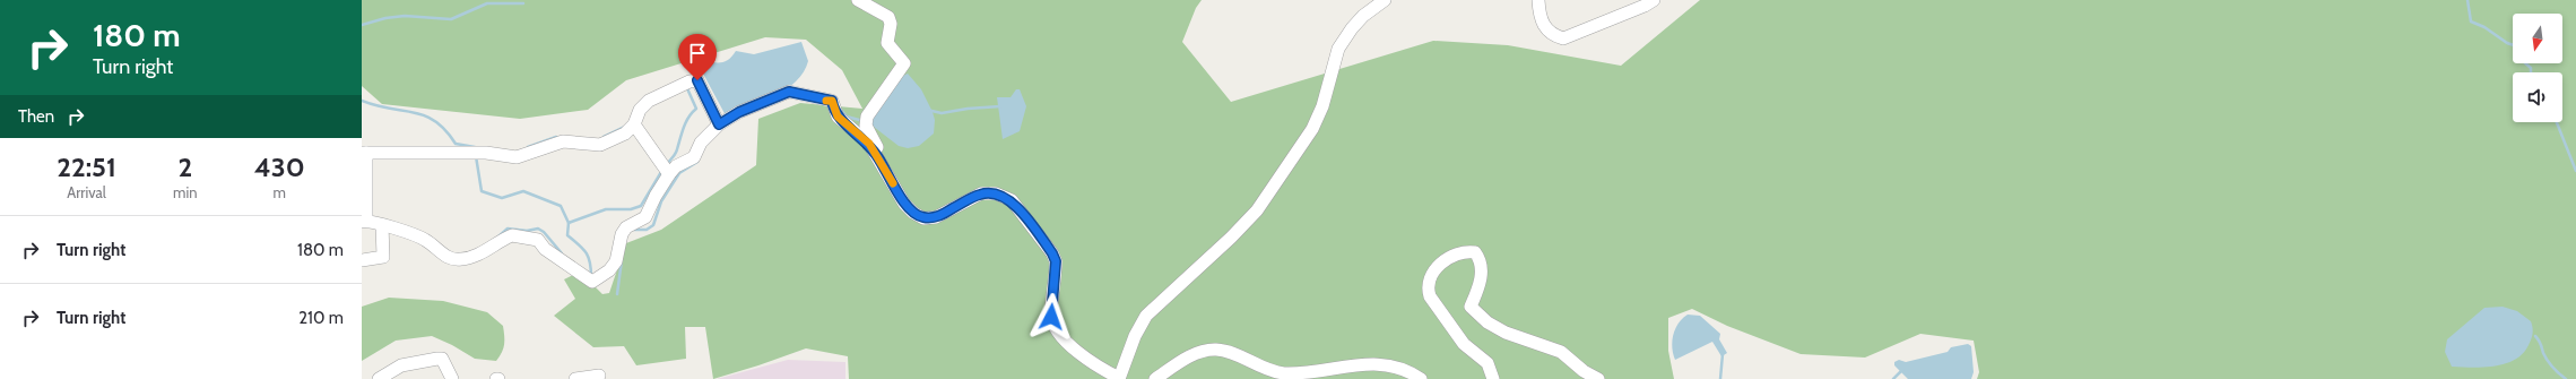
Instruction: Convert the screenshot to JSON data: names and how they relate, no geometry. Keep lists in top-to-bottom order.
{
  "north": "bottom",
  "page": {
    "turn": ["180 m", "Turn right"],
    "then": "Then",
    "eta": [
      "22:51",
      "Arrival",
      "2",
      "min",
      "430",
      "m"
    ],
    "list": [
      {
        "name": "Turn right",
        "value": "180 m"
      },
      {
        "name": "Turn right",
        "value": "210 m"
      }
    ]
  }
}
